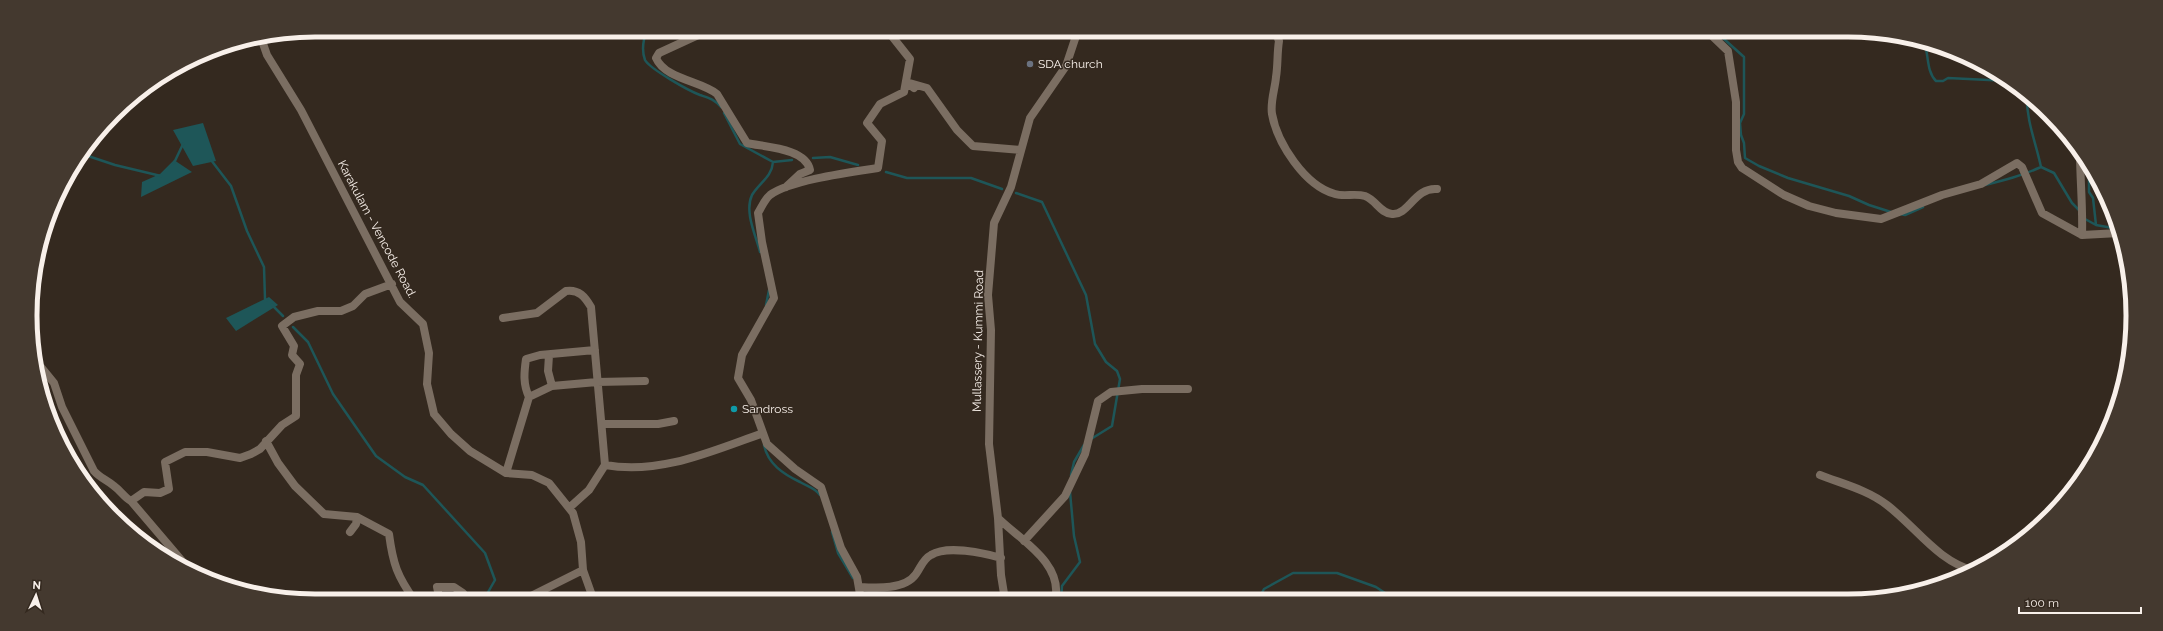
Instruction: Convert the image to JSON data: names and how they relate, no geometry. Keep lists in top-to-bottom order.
{
  "streets": {
    "street": ["Karakulam - Vencode Road.", "Mullassery - Kummi Road"]
  },
  "places": ["SDA church", "Sandross"],
  "scale_bar": "100 m",
  "north": "top"
}
